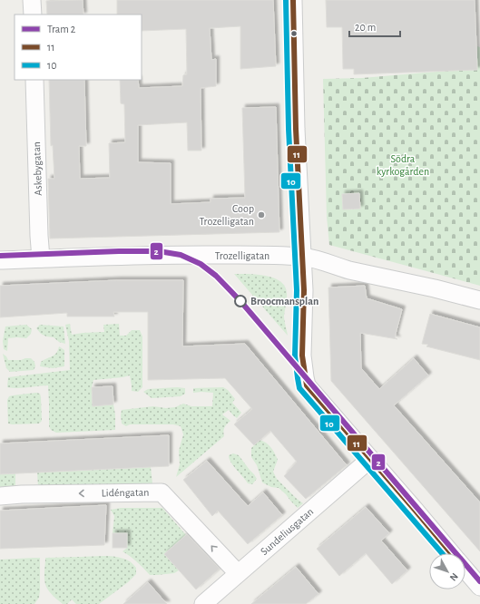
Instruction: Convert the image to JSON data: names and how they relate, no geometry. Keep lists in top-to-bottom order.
{
  "streets": {
    "street": [
      "Askebygatan",
      "Trozelligatan",
      "Lidéngatan",
      "Sundeliusgatan"
    ]
  },
  "crossings": [
    ["Askebygatan", "Trozelligatan"],
    ["Lidéngatan", "Sundeliusgatan"]
  ],
  "one_way": ["Lidéngatan"],
  "parks": ["Södra kyrkogården"],
  "places": ["Coop Trozelligatan", "Broocmansplan"],
  "lines": ["transit line 11", "transit line 10", "tram line 2"],
  "legend": ["Tram 2", "11", "10"],
  "scale_bar": "20 m",
  "north": "bottom right"
}
